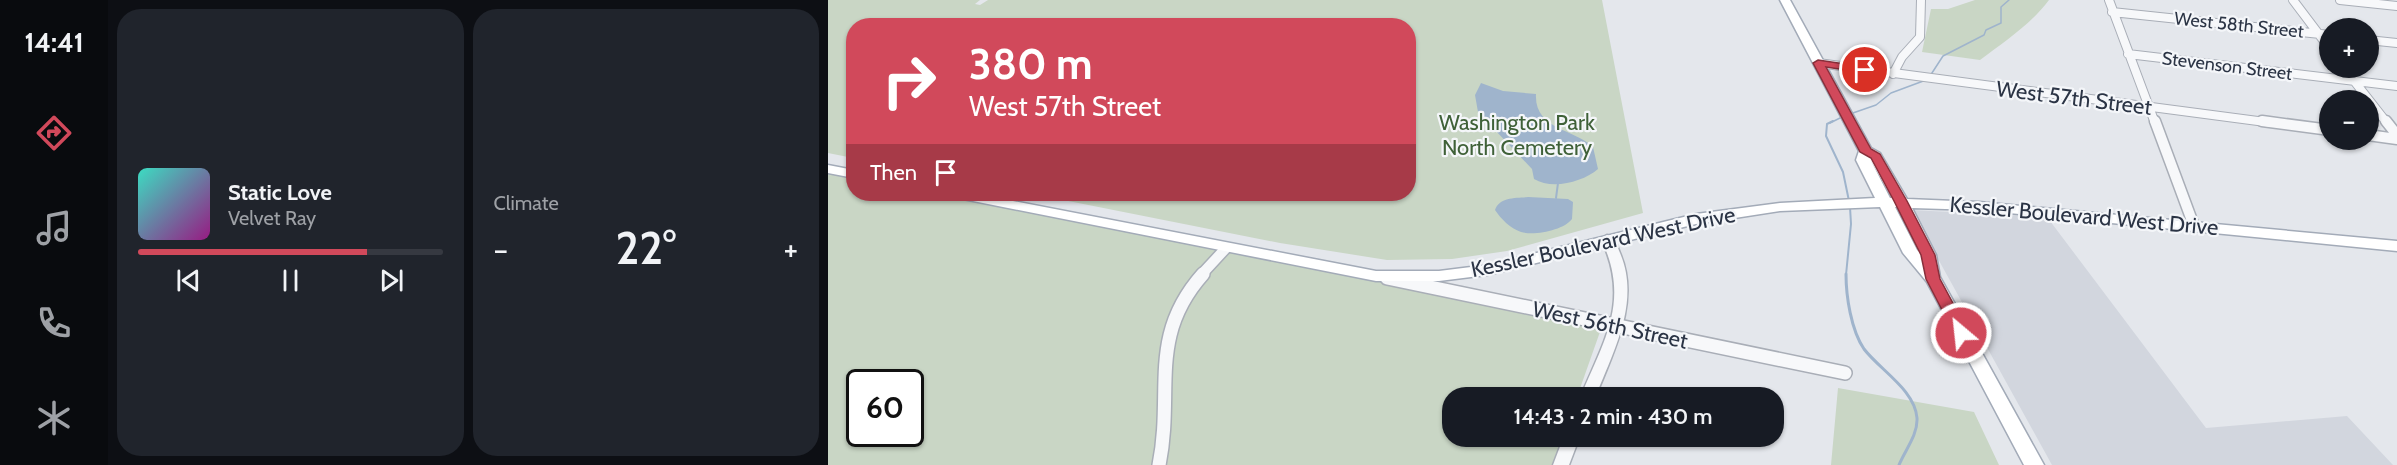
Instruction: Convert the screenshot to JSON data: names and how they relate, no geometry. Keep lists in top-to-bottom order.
{
  "streets": {
    "main road": ["Kessler Boulevard West Drive"],
    "street": [
      "West 58th Street",
      "Stevenson Street",
      "West 57th Street",
      "West 56th Street"
    ]
  },
  "crossings": [
    ["Kessler Boulevard West Drive", "West 56th Street"]
  ],
  "parks": ["Washington Park North Cemetery"],
  "page": {
    "tabs": "14:41",
    "tile": "Climate",
    "map_buttons": ["+", "−"],
    "turn": ["380 m", "West 57th Street"],
    "then": "Then",
    "song": ["Static Love", "Velvet Ray"],
    "heat": ["−", "22°", "+"],
    "limit": "60",
    "trip": "14:43 · 2 min · 430 m"
  }
}
